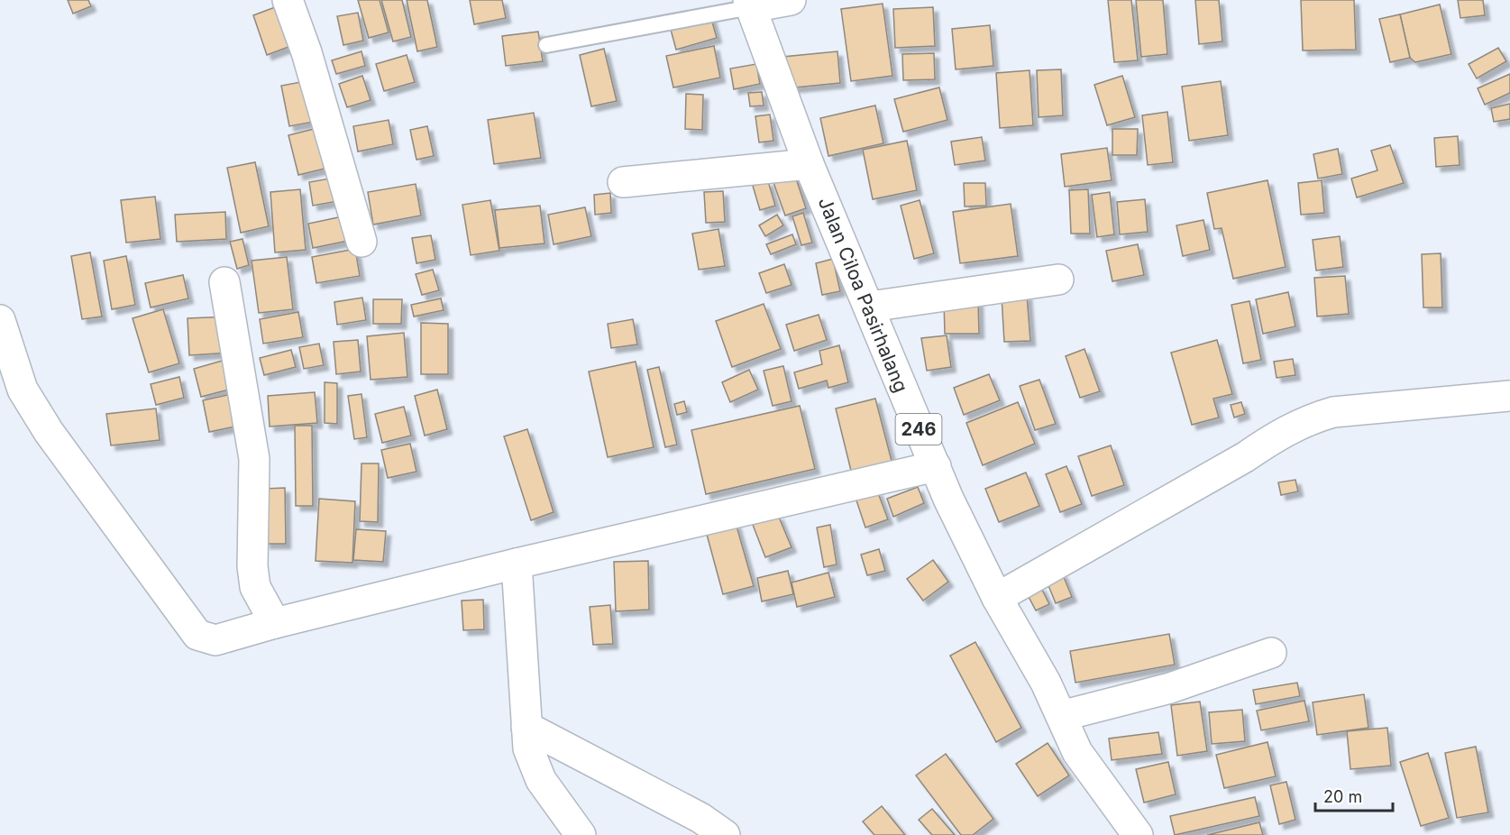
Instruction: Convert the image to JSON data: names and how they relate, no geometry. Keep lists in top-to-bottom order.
{
  "streets": {
    "street": ["Jalan Ciloa Pasirhalang", "246"]
  },
  "scale_bar": "20 m"
}
